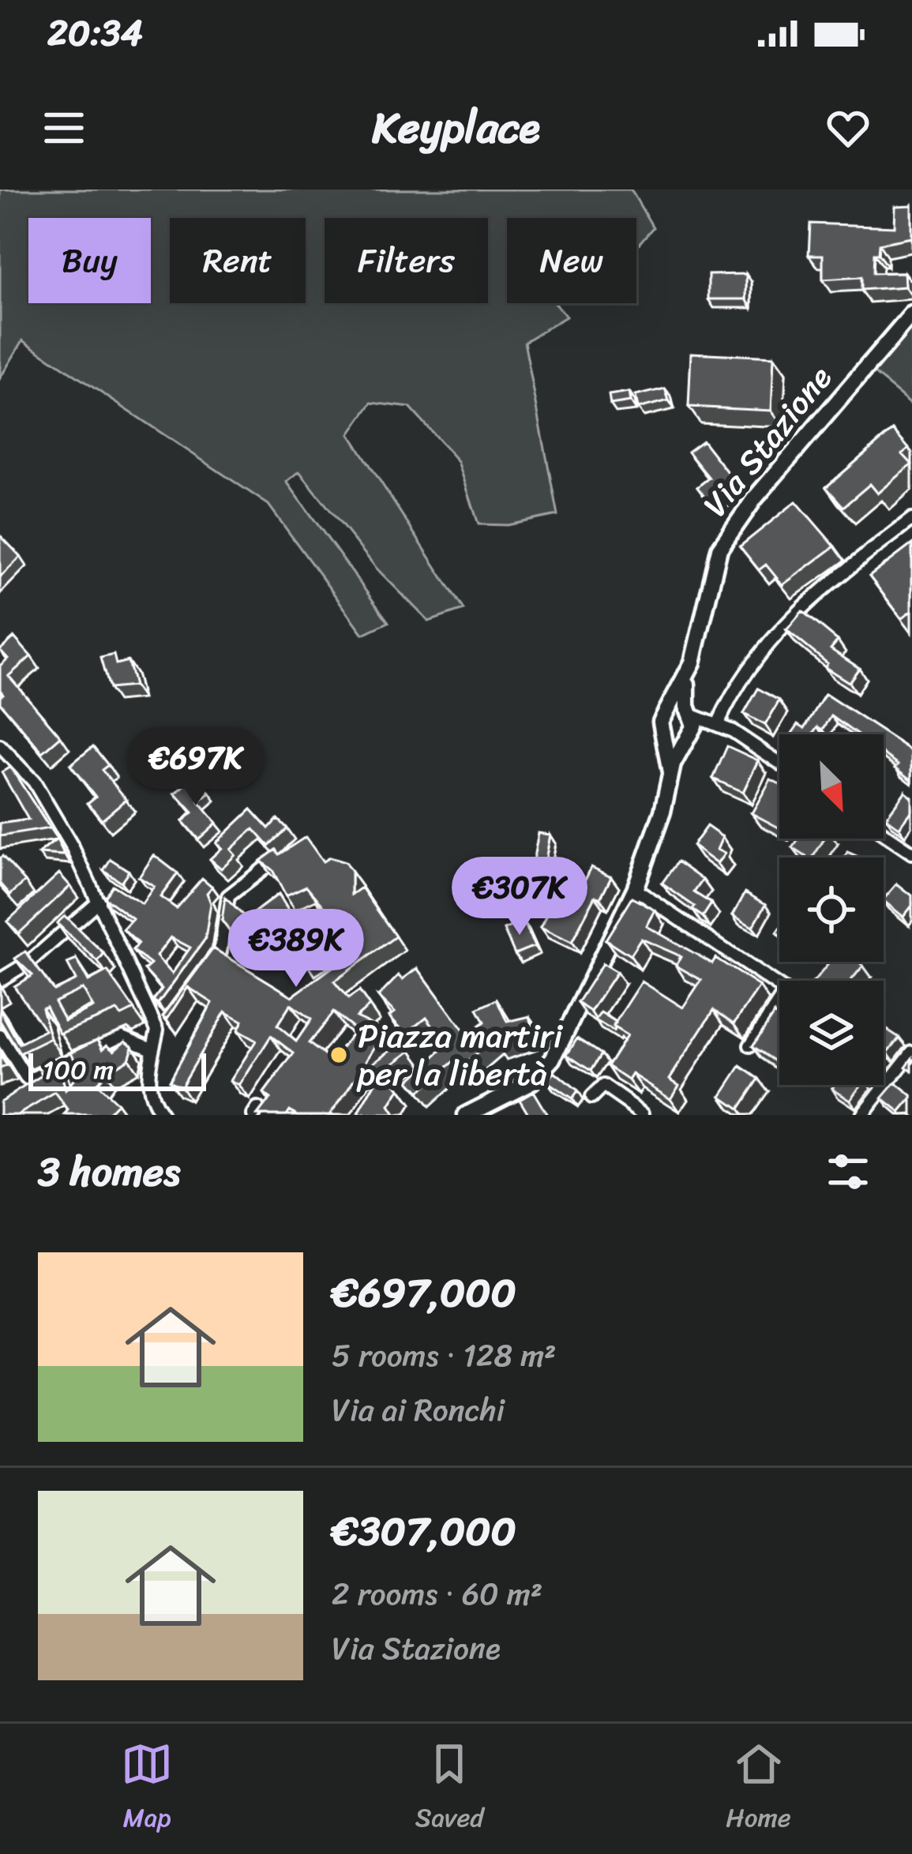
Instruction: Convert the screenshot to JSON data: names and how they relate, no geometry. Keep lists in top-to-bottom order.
{
  "streets": {
    "main road": ["Via Stazione"]
  },
  "places": ["Piazza martiri per la libertà"],
  "scale_bar": "100 m",
  "north": "bottom right",
  "page": {
    "status": "20:34",
    "header": "Keyplace",
    "chip": [
      "Buy",
      "Rent",
      "Filters",
      "New"
    ],
    "price": ["€697K", "€307K", "€389K"],
    "scale": "100 m",
    "heading": "3 homes",
    "list": [
      {
        "name": "€697,000",
        "note": "5 rooms · 128 m² · Via ai Ronchi"
      },
      {
        "name": "€307,000",
        "note": "2 rooms · 60 m² · Via Stazione"
      }
    ],
    "tabs": ["Map", "Saved", "Home"]
  }
}
